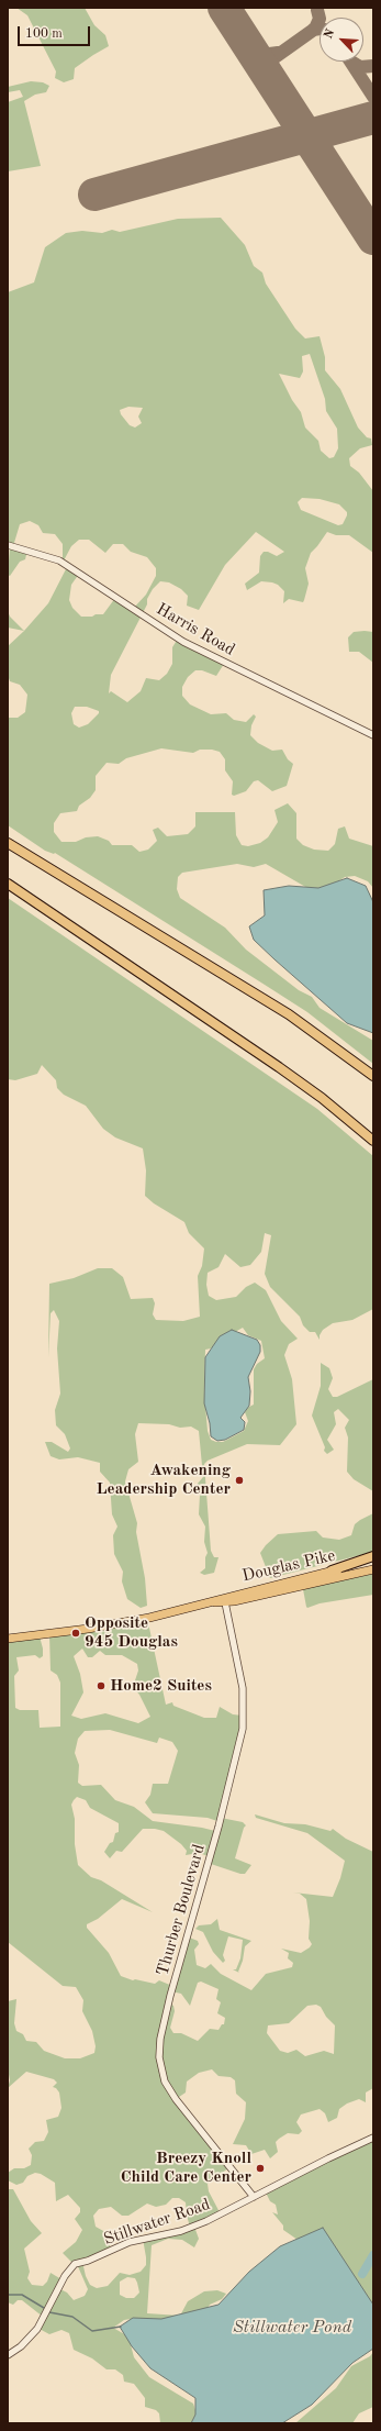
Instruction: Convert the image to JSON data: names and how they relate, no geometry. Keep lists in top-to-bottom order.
{
  "streets": {
    "main road": ["Douglas Pike"],
    "street": ["Harris Road", "Thurber Boulevard", "Stillwater Road"]
  },
  "crossings": [
    ["Douglas Pike", "Thurber Boulevard"],
    ["Thurber Boulevard", "Stillwater Road"]
  ],
  "water": ["Stillwater Pond"],
  "places": [
    "Awakening Leadership Center",
    "Opposite 945 Douglas",
    "Home2 Suites",
    "Breezy Knoll Child Care Center"
  ],
  "scale_bar": "100 m",
  "north": "top left"
}
